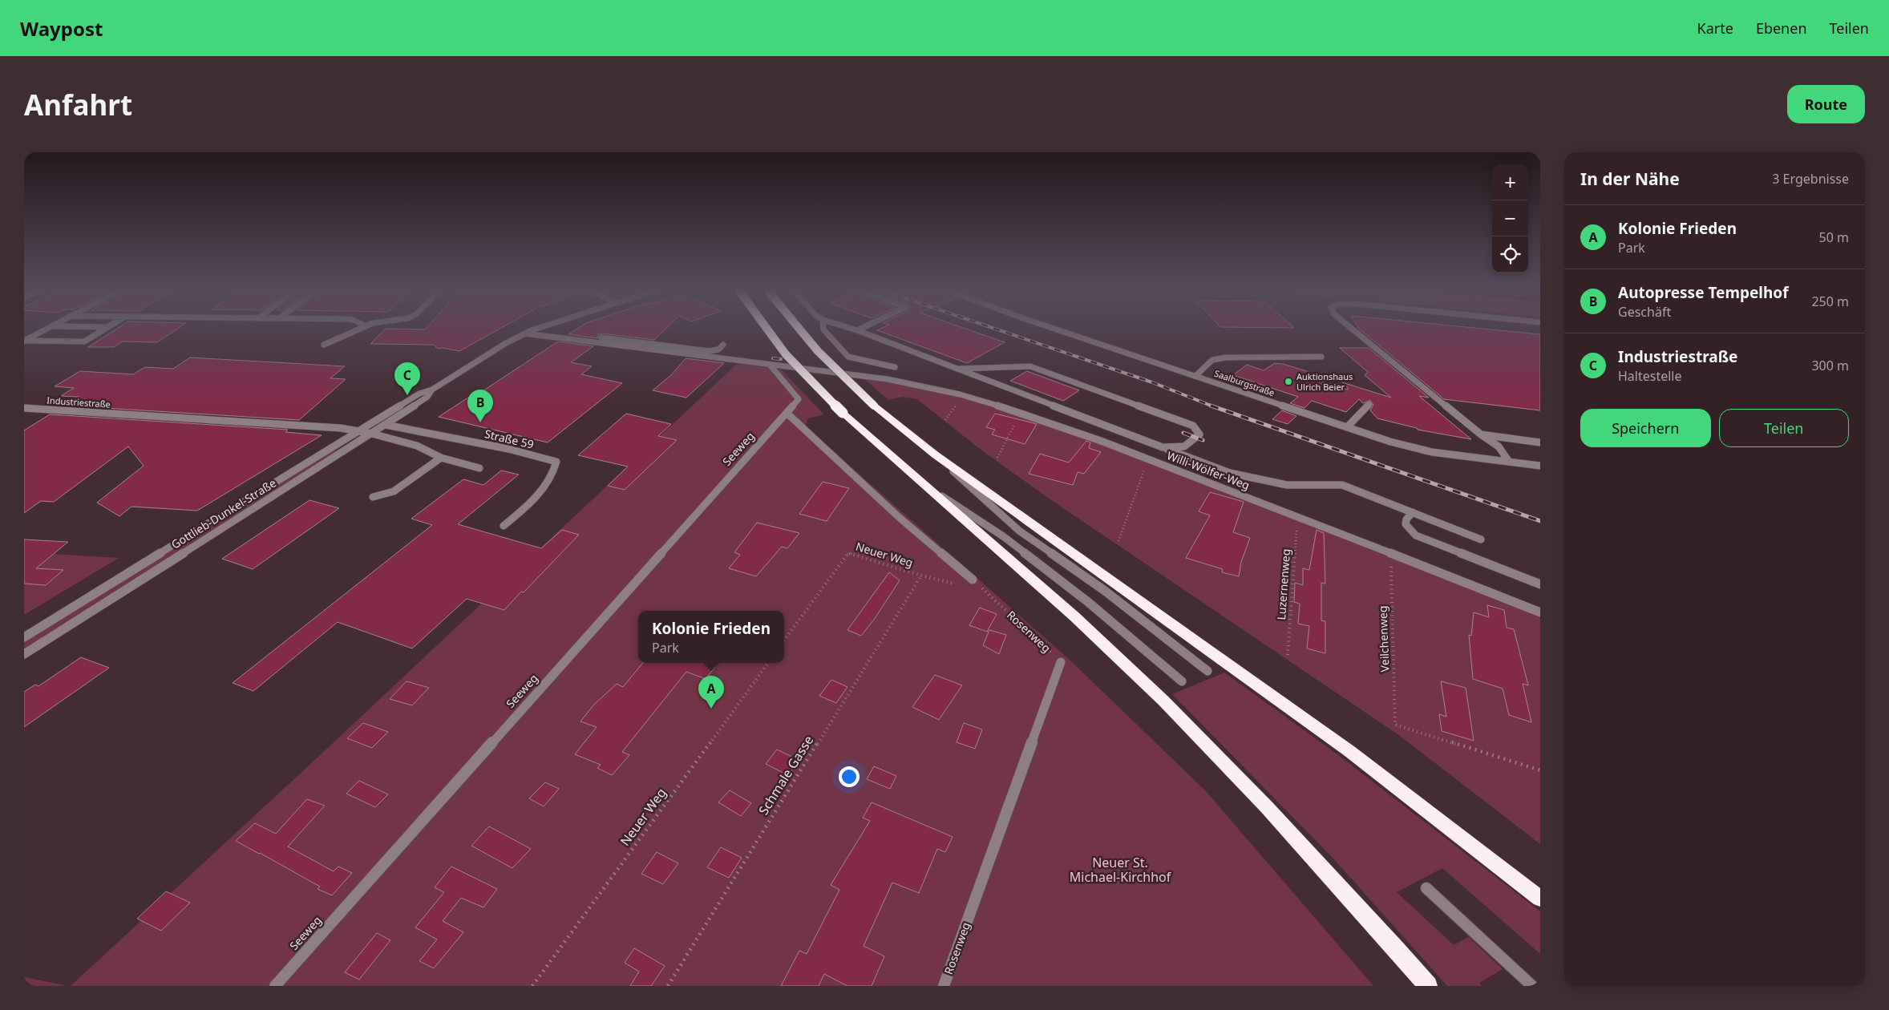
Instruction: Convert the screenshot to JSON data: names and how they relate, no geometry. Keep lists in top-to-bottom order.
{
  "streets": {
    "street": [
      "Saalburgstraße",
      "Industriestraße",
      "Straße 59",
      "Seeweg",
      "Willi-Wölfer-Weg",
      "Gottlieb-Dunkel-Straße",
      "Rosenweg"
    ],
    "path": [
      "Neuer Weg",
      "Luzernenweg",
      "Veilchenweg",
      "Schmale Gasse"
    ]
  },
  "crossings": [
    ["Industriestraße", "Gottlieb-Dunkel-Straße"],
    ["Straße 59", "Gottlieb-Dunkel-Straße"],
    ["Willi-Wölfer-Weg", "Gottlieb-Dunkel-Straße"],
    ["Willi-Wölfer-Weg", "Luzernenweg"],
    ["Willi-Wölfer-Weg", "Veilchenweg"],
    ["Neuer Weg", "Rosenweg"],
    ["Neuer Weg", "Schmale Gasse"]
  ],
  "parks": ["Neuer St. Michael-Kirchhof"],
  "places": ["Auktionshaus Ulrich Beier"],
  "page": {
    "header": "Waypost",
    "nav": ["Karte", "Ebenen", "Teilen"],
    "buttons": [
      "Route",
      ["Speichern", "Teilen"]
    ],
    "title": "Anfahrt",
    "heading": ["In der Nähe", "3 Ergebnisse"],
    "map_buttons": ["+", "−"],
    "list": [
      {
        "mark": "A",
        "name": "Kolonie Frieden",
        "note": "Park",
        "value": "50 m"
      },
      {
        "mark": "B",
        "name": "Autopresse Tempelhof",
        "note": "Geschäft",
        "value": "250 m"
      },
      {
        "mark": "C",
        "name": "Industriestraße",
        "note": "Haltestelle",
        "value": "300 m"
      }
    ],
    "pins": ["C", "B", "A"],
    "popup": ["Kolonie Frieden", "Park"]
  }
}
